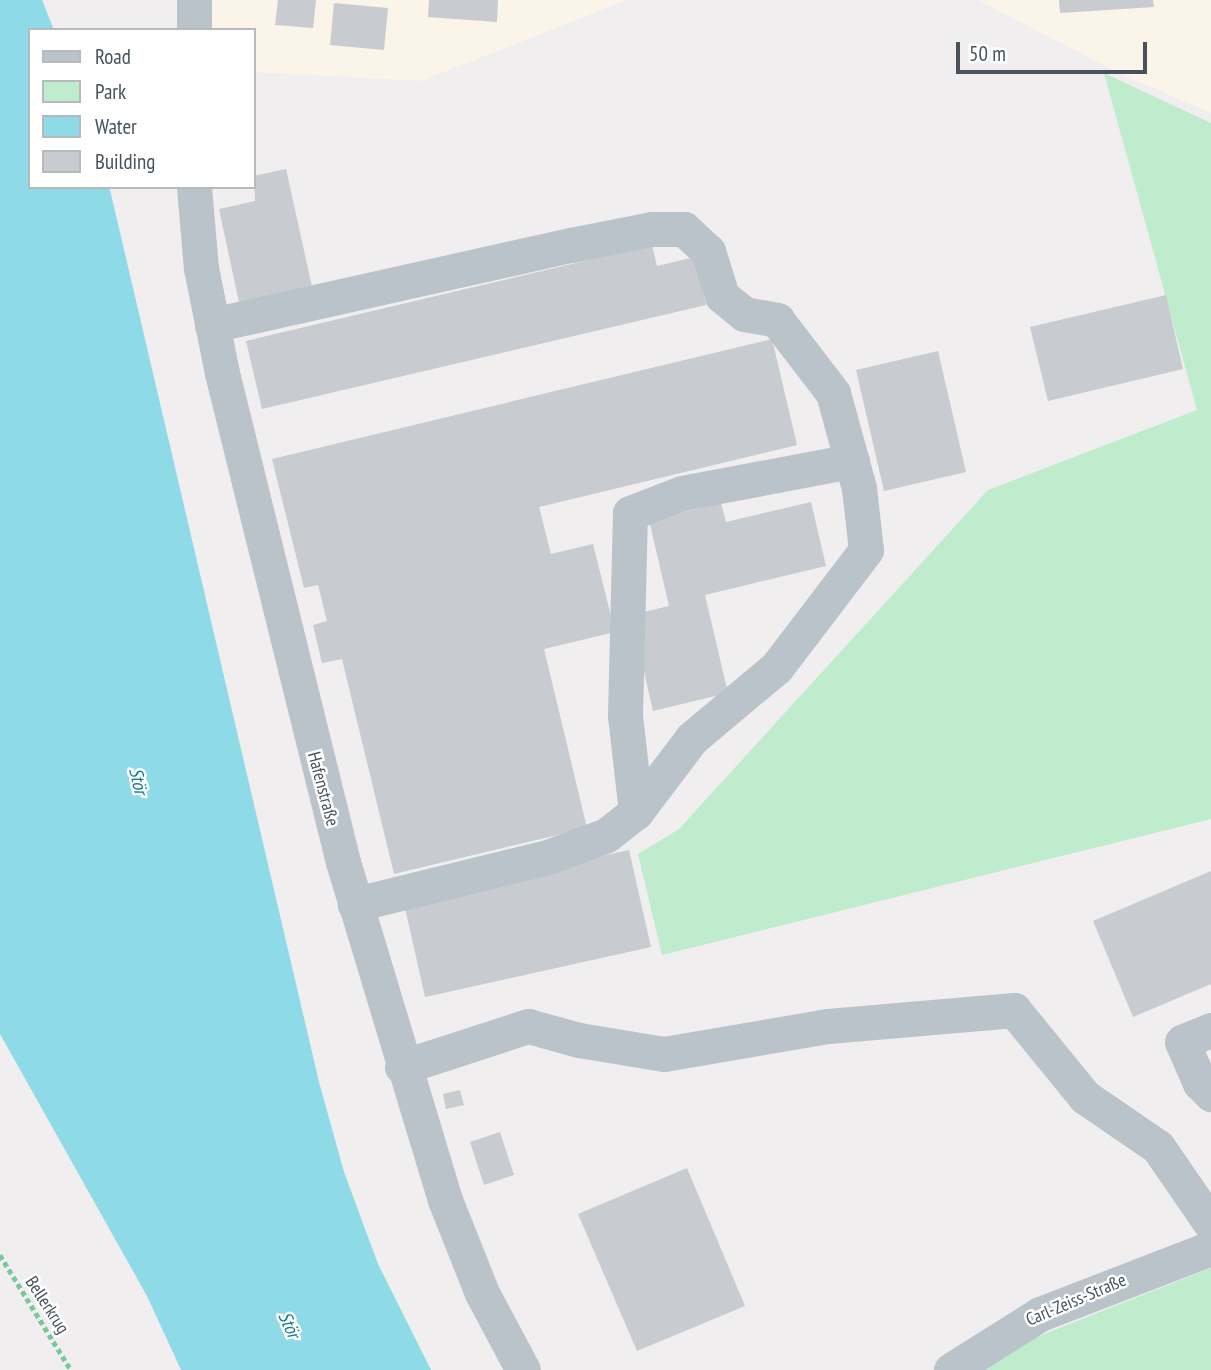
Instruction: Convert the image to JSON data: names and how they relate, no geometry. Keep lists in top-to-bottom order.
{
  "streets": {
    "street": ["Hafenstraße", "Carl-Zeiss-Straße"],
    "path": ["Bellerkrug"]
  },
  "water": ["Stör"],
  "legend": [
    "Road",
    "Park",
    "Water",
    "Building"
  ],
  "scale_bar": "50 m"
}
